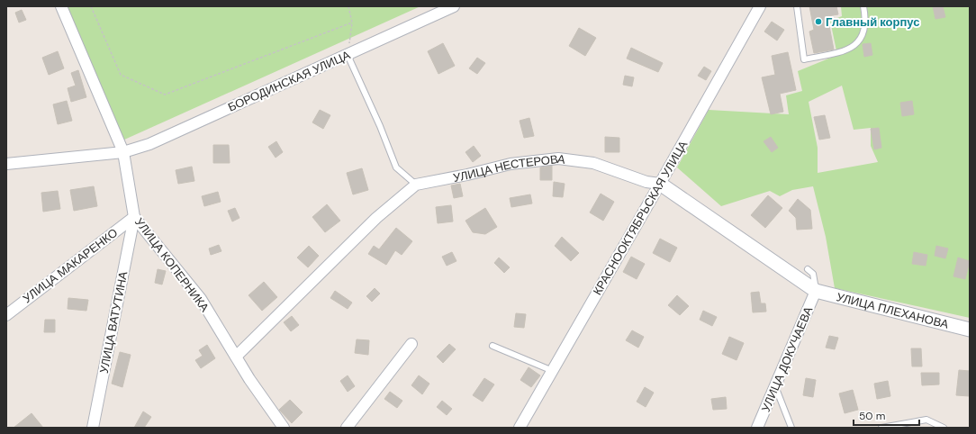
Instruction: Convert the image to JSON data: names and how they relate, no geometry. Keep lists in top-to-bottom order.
{
  "streets": {
    "street": [
      "БОРОДИНСКАЯ УЛИЦА",
      "УЛИЦА НЕСТЕРОВА",
      "КРАСНООКТЯБРЬСКАЯ УЛИЦА",
      "УЛИЦА КОПЕРНИКА",
      "УЛИЦА МАКАРЕНКО",
      "УЛИЦА ПЛЕХАНОВА",
      "УЛИЦА ВАТУТИНА",
      "УЛИЦА ДОКУЧАЕВА"
    ]
  },
  "crossings": [
    ["БОРОДИНСКАЯ УЛИЦА", "УЛИЦА КОПЕРНИКА"],
    ["УЛИЦА НЕСТЕРОВА", "КРАСНООКТЯБРЬСКАЯ УЛИЦА"],
    ["УЛИЦА НЕСТЕРОВА", "УЛИЦА КОПЕРНИКА"],
    ["УЛИЦА НЕСТЕРОВА", "УЛИЦА ПЛЕХАНОВА"],
    ["УЛИЦА НЕСТЕРОВА", "УЛИЦА ДОКУЧАЕВА"],
    ["УЛИЦА КОПЕРНИКА", "УЛИЦА МАКАРЕНКО"],
    ["УЛИЦА КОПЕРНИКА", "УЛИЦА ВАТУТИНА"],
    ["УЛИЦА МАКАРЕНКО", "УЛИЦА ВАТУТИНА"],
    ["УЛИЦА ПЛЕХАНОВА", "УЛИЦА ДОКУЧАЕВА"]
  ],
  "places": ["Главный корпус"],
  "scale_bar": "50 m"
}
